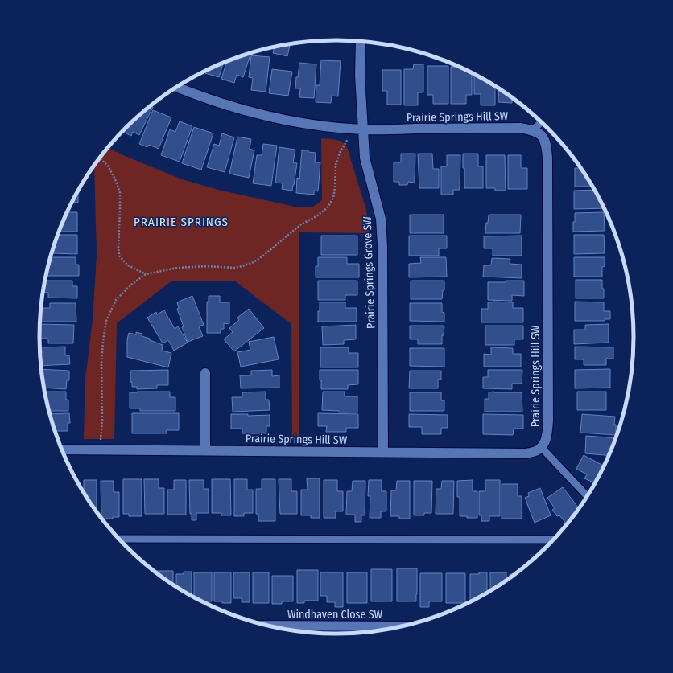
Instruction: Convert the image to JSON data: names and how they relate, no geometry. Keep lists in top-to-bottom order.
{
  "streets": {
    "street": ["Prairie Springs Hill SW", "Prairie Springs Grove SW", "Windhaven Close SW"]
  },
  "crossings": [
    ["Prairie Springs Hill SW", "Prairie Springs Grove SW"]
  ],
  "districts": ["PRAIRIE SPRINGS"]
}
